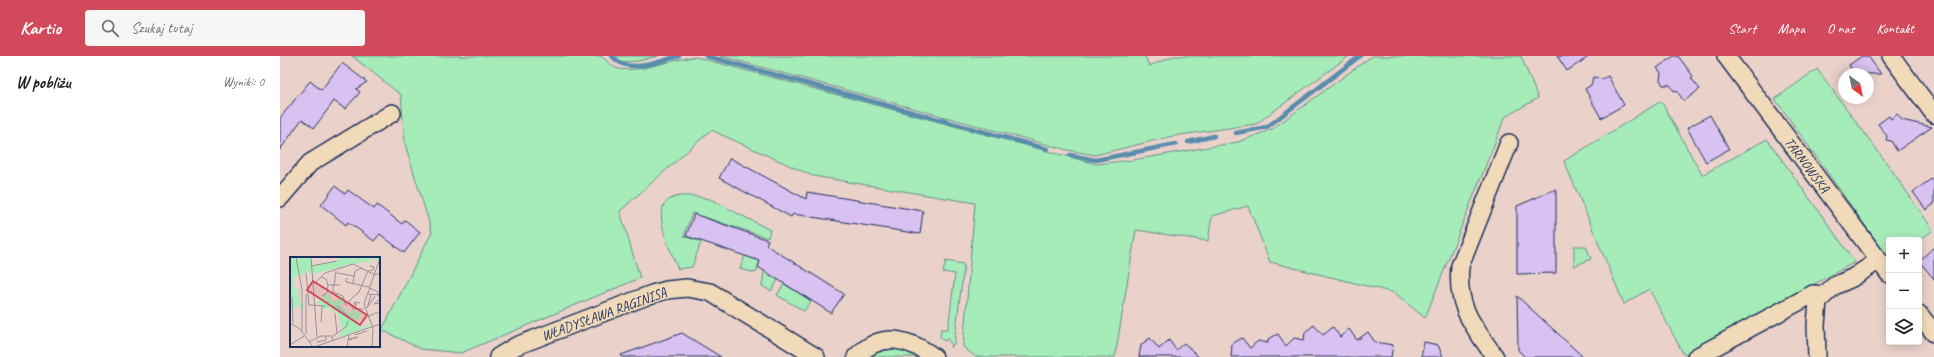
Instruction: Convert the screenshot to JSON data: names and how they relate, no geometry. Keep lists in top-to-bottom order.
{
  "streets": {
    "street": ["TARNOWSKA", "WŁADYSŁAWA RAGINISA"]
  },
  "north": "bottom right",
  "page": {
    "header": "Kartio",
    "search": "Szukaj tutaj",
    "nav": [
      "Start",
      "Mapa",
      "O nas",
      "Kontakt"
    ],
    "heading": ["W pobliżu", "Wyniki: 0"],
    "map_buttons": ["+", "−"]
  }
}
